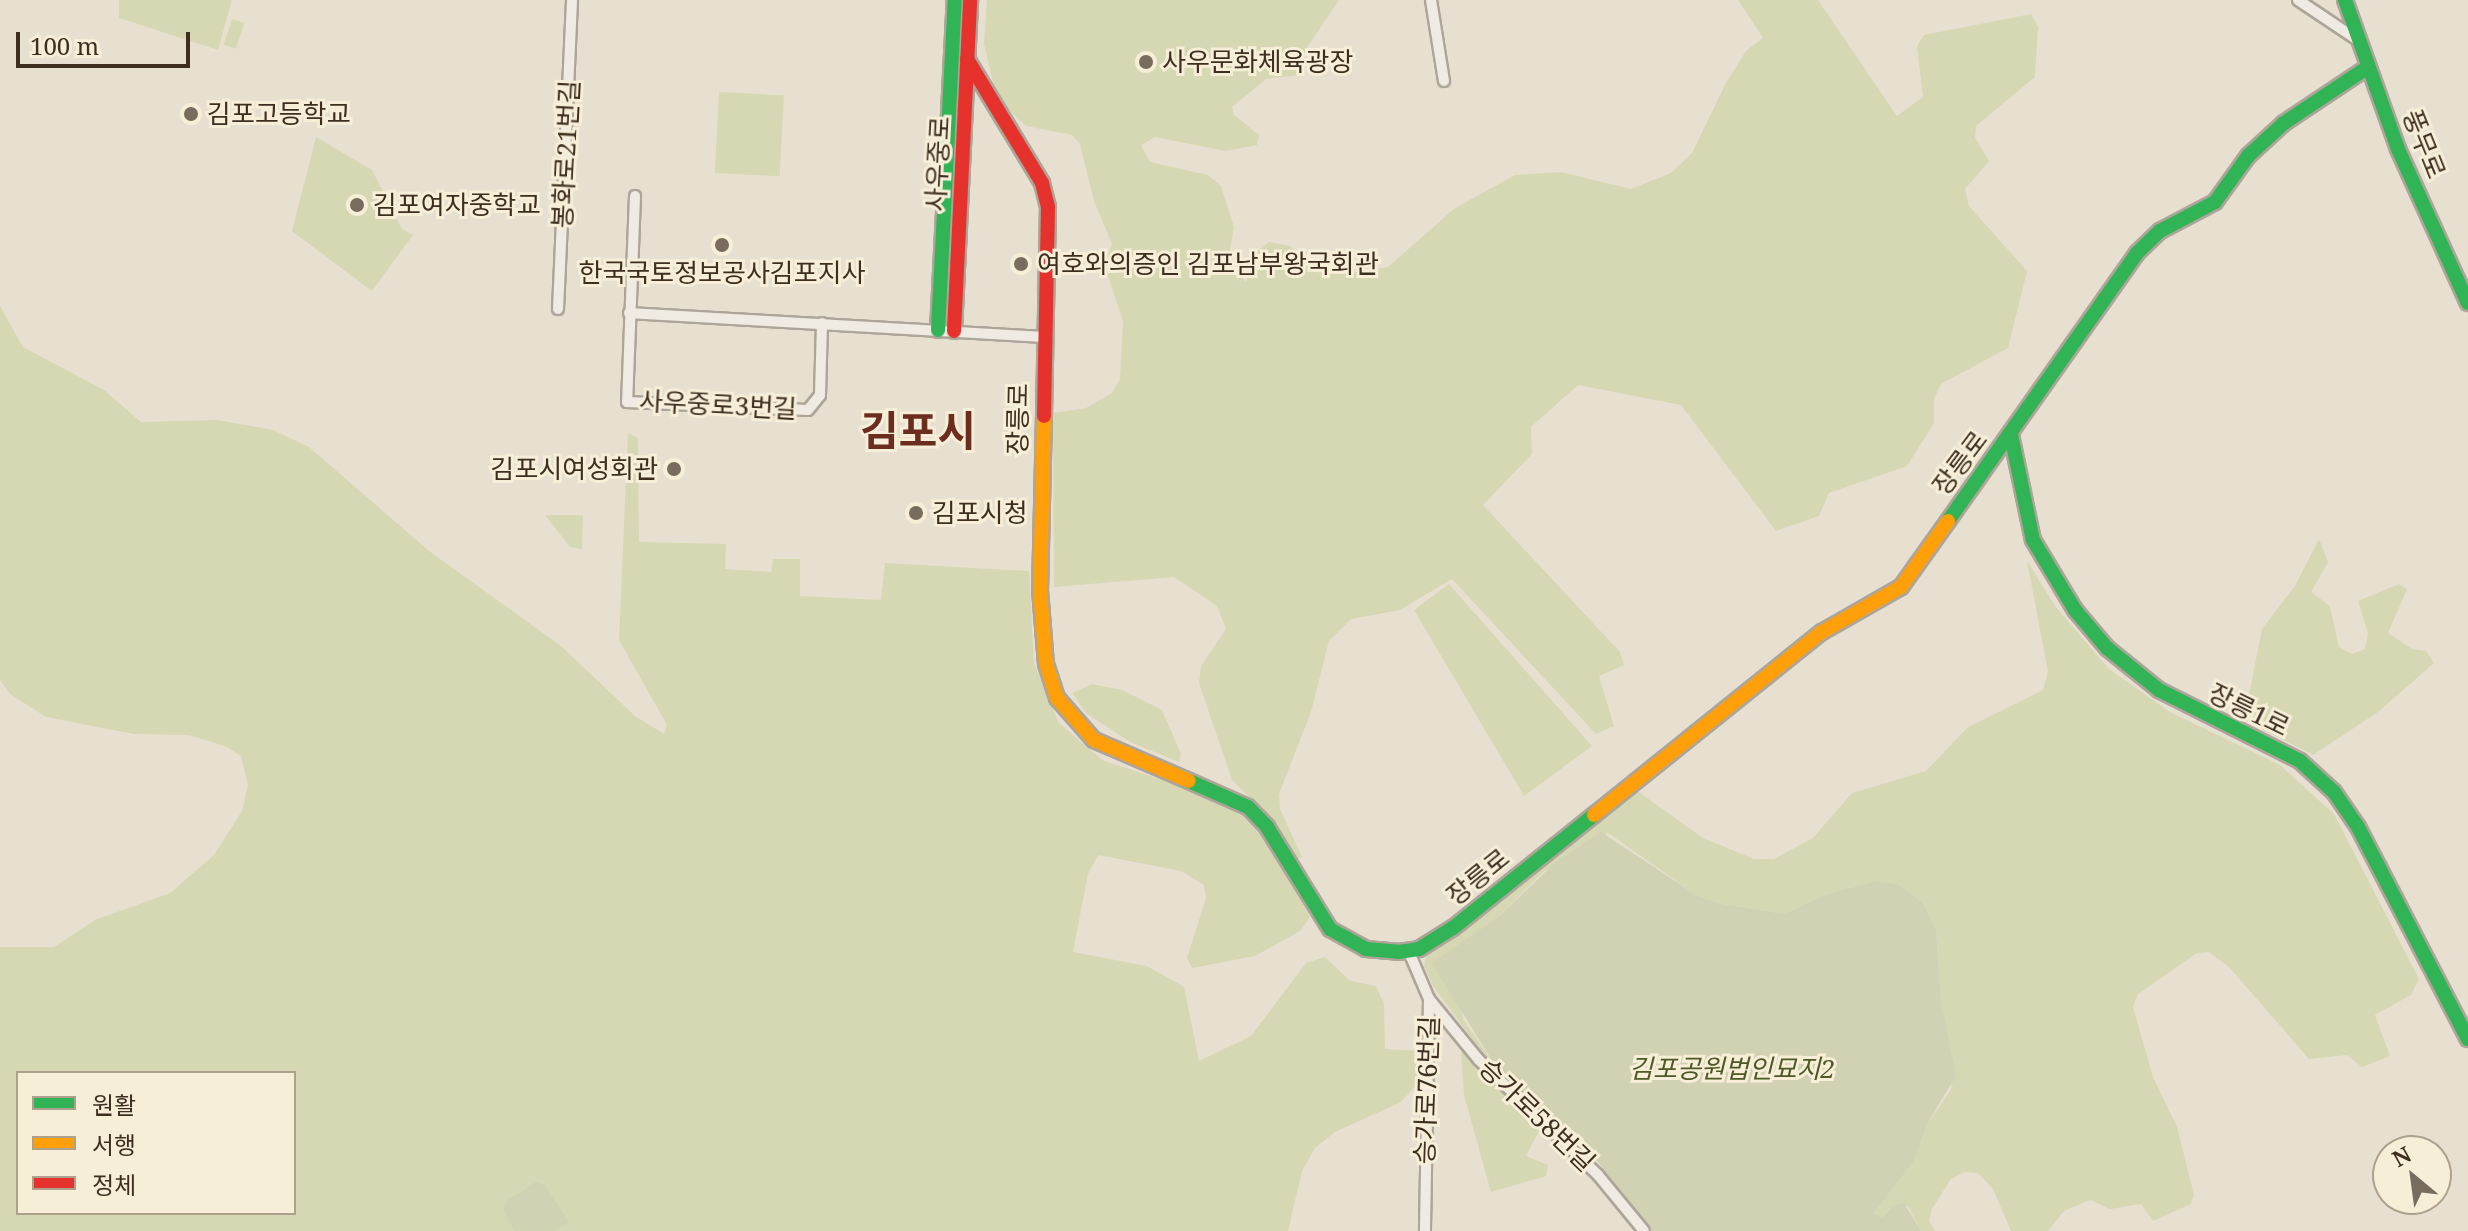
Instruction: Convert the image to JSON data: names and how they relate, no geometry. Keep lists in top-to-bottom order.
{
  "streets": {
    "street": [
      "풍무로",
      "봉화로21번길",
      "사우중로",
      "사우중로3번길",
      "장릉로",
      "장릉1로",
      "승가로76번길",
      "승가로58번길"
    ]
  },
  "crossings": [
    ["풍무로", "장릉로"],
    ["사우중로", "장릉로"],
    ["장릉로", "장릉1로"],
    ["장릉로", "승가로76번길"],
    ["승가로76번길", "승가로58번길"]
  ],
  "districts": ["김포시"],
  "parks": ["김포공원법인묘지2"],
  "places": [
    "사우문화체육광장",
    "김포고등학교",
    "김포여자중학교",
    "한국국토정보공사김포지사",
    "여호와의증인 김포남부왕국회관",
    "김포시여성회관",
    "김포시청"
  ],
  "legend": ["원활", "서행", "정체"],
  "scale_bar": "100 m",
  "north": "top left"
}
